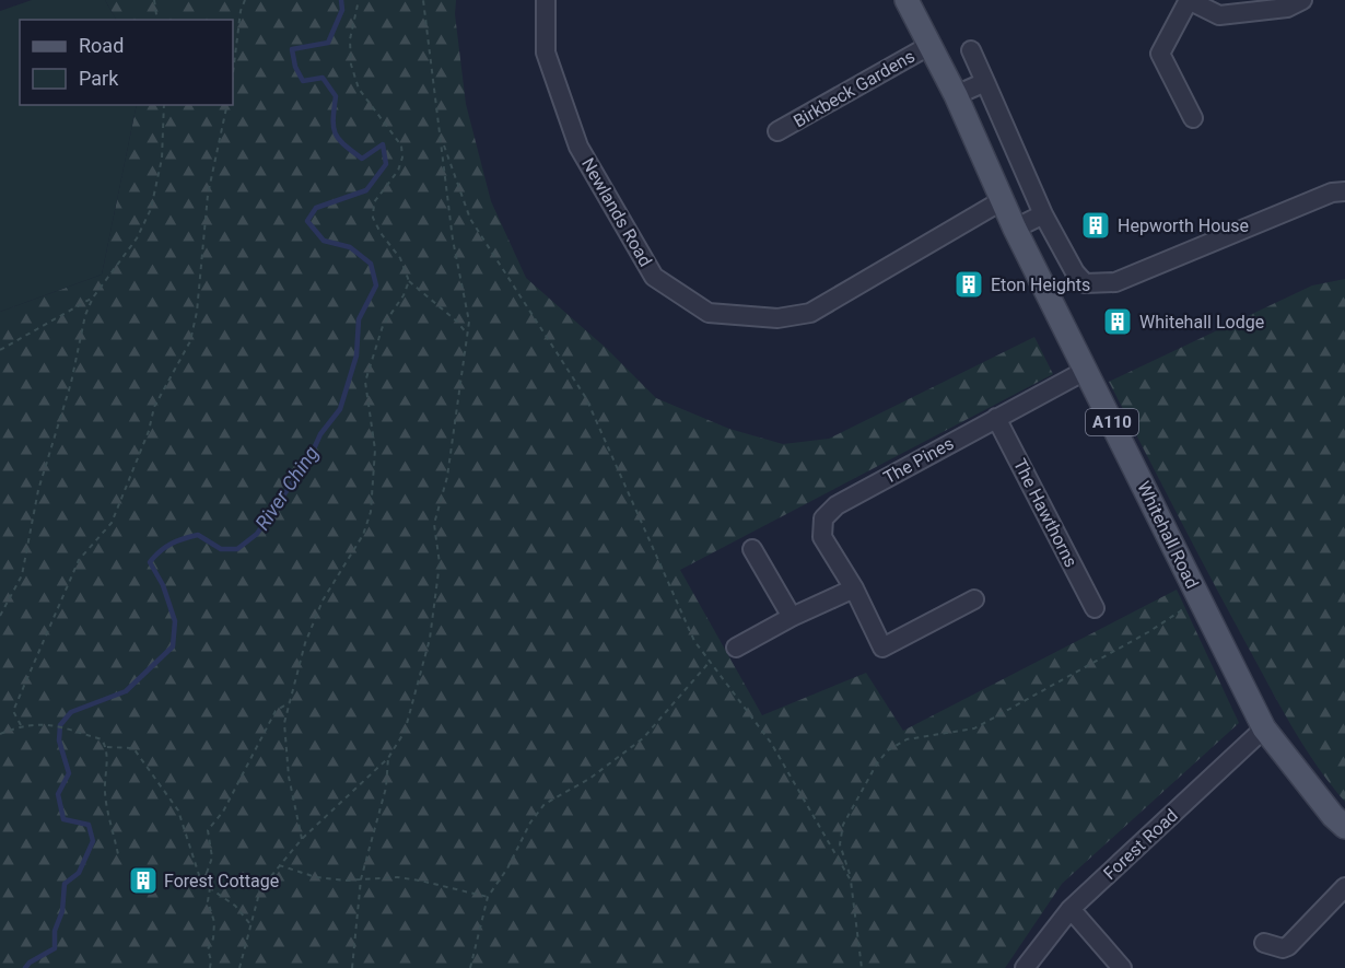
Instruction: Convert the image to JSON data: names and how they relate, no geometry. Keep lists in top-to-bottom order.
{
  "streets": {
    "main road": ["A110", "Whitehall Road"],
    "street": [
      "Birkbeck Gardens",
      "Newlands Road",
      "The Pines",
      "The Hawthorns",
      "Forest Road"
    ]
  },
  "crossings": [
    ["Birkbeck Gardens", "Whitehall Road"],
    ["Newlands Road", "Whitehall Road"],
    ["The Pines", "The Hawthorns"],
    ["The Pines", "Whitehall Road"],
    ["Whitehall Road", "Forest Road"]
  ],
  "water": ["River Ching"],
  "places": {
    "building": [
      "Hepworth House",
      "Eton Heights",
      "Whitehall Lodge",
      "Forest Cottage"
    ]
  },
  "legend": ["Road", "Park"]
}
